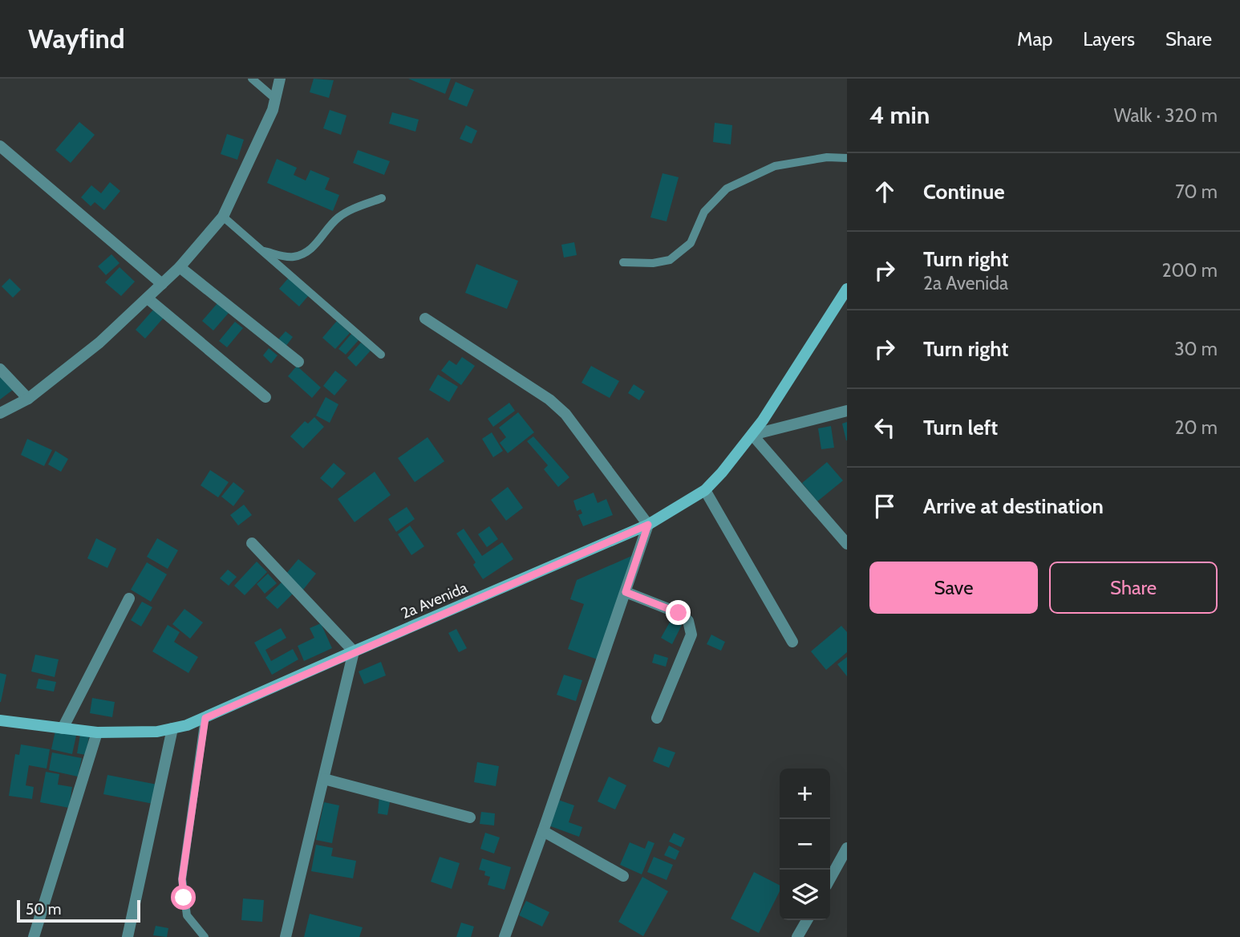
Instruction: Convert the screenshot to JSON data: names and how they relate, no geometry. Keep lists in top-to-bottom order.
{
  "streets": {
    "street": ["2a Avenida"]
  },
  "scale_bar": "50 m",
  "page": {
    "header": "Wayfind",
    "nav": ["Map", "Layers", "Share"],
    "heading": ["4 min", "Walk · 320 m"],
    "list": [
      ["Continue", "70 m"],
      ["Turn right", "2a Avenida", "200 m"],
      ["Turn right", "30 m"],
      ["Turn left", "20 m"],
      "Arrive at destination"
    ],
    "buttons": ["Save", "Share"],
    "map_buttons": ["+", "−"],
    "scale": "50 m"
  }
}
